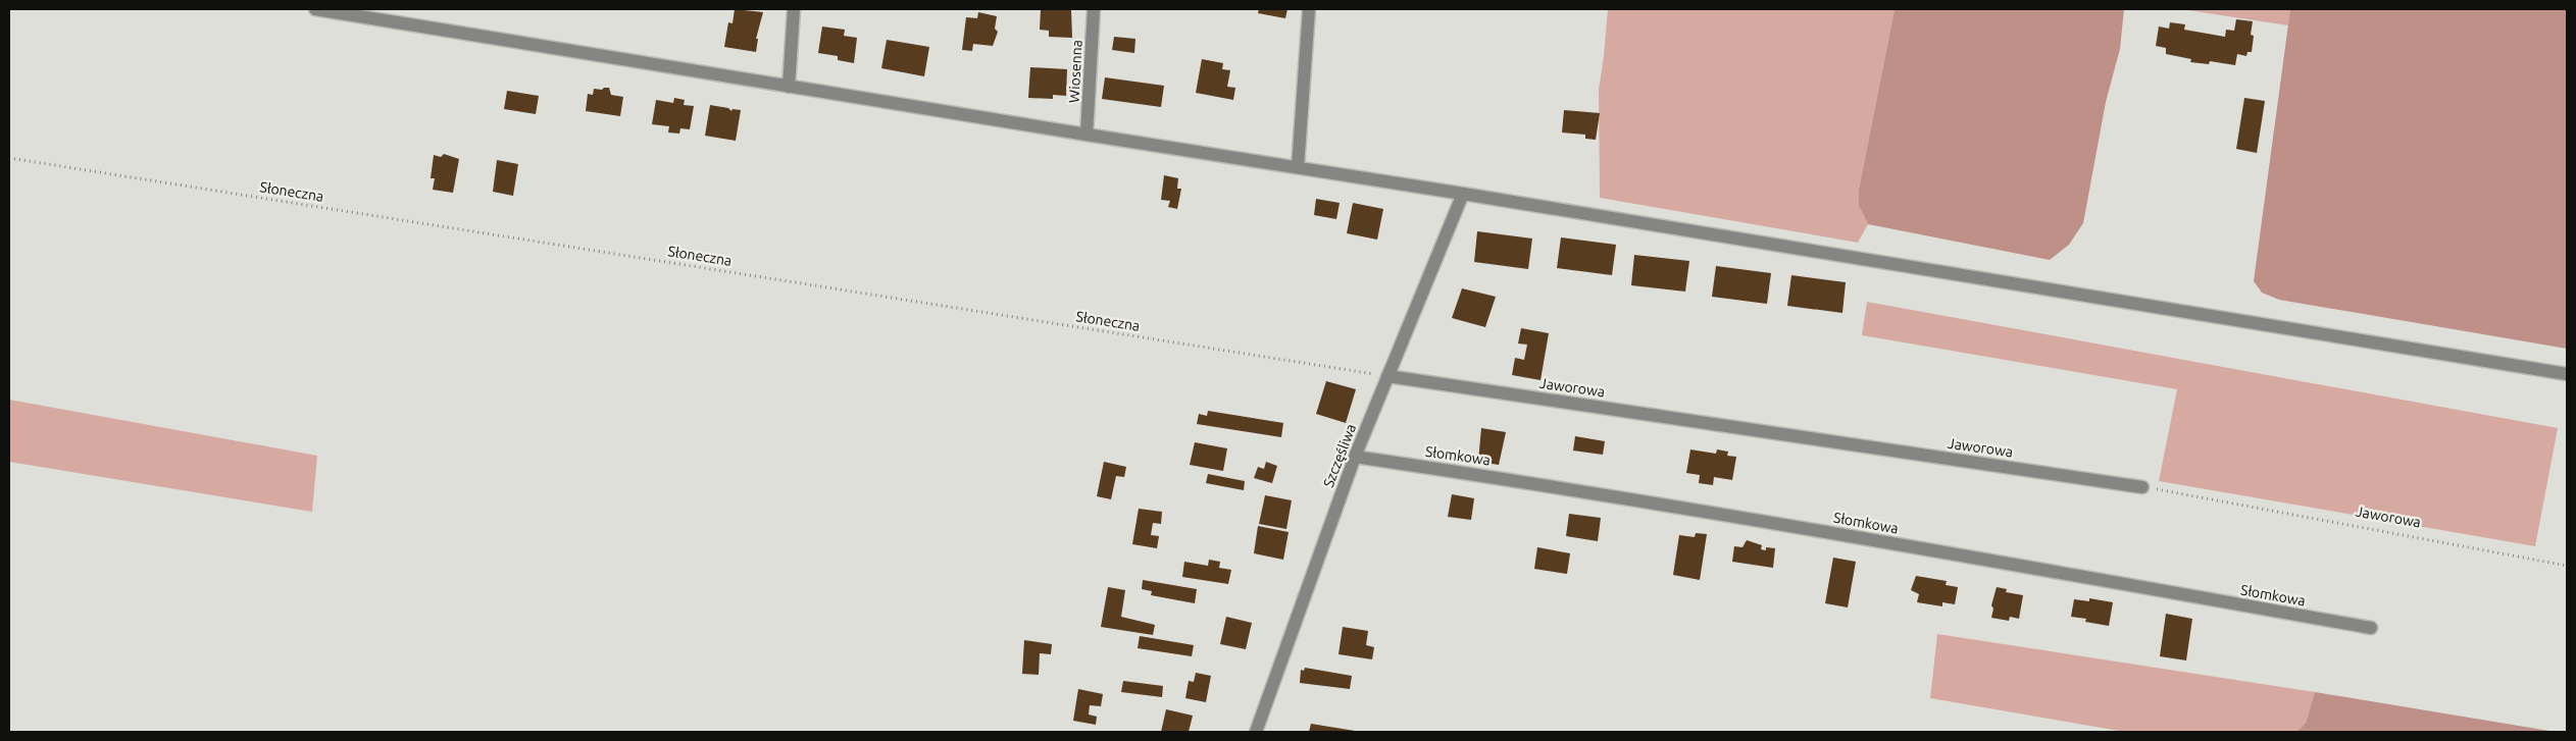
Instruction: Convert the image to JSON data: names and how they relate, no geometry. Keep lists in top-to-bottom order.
{
  "streets": {
    "street": [
      "Wiosenna",
      "Jaworowa",
      "Szczęśliwa",
      "Słomkowa"
    ],
    "path": ["Słoneczna"]
  },
  "crossings": [
    ["Słoneczna", "Jaworowa"],
    ["Słoneczna", "Szczęśliwa"],
    ["Jaworowa", "Szczęśliwa"],
    ["Szczęśliwa", "Słomkowa"]
  ]
}
